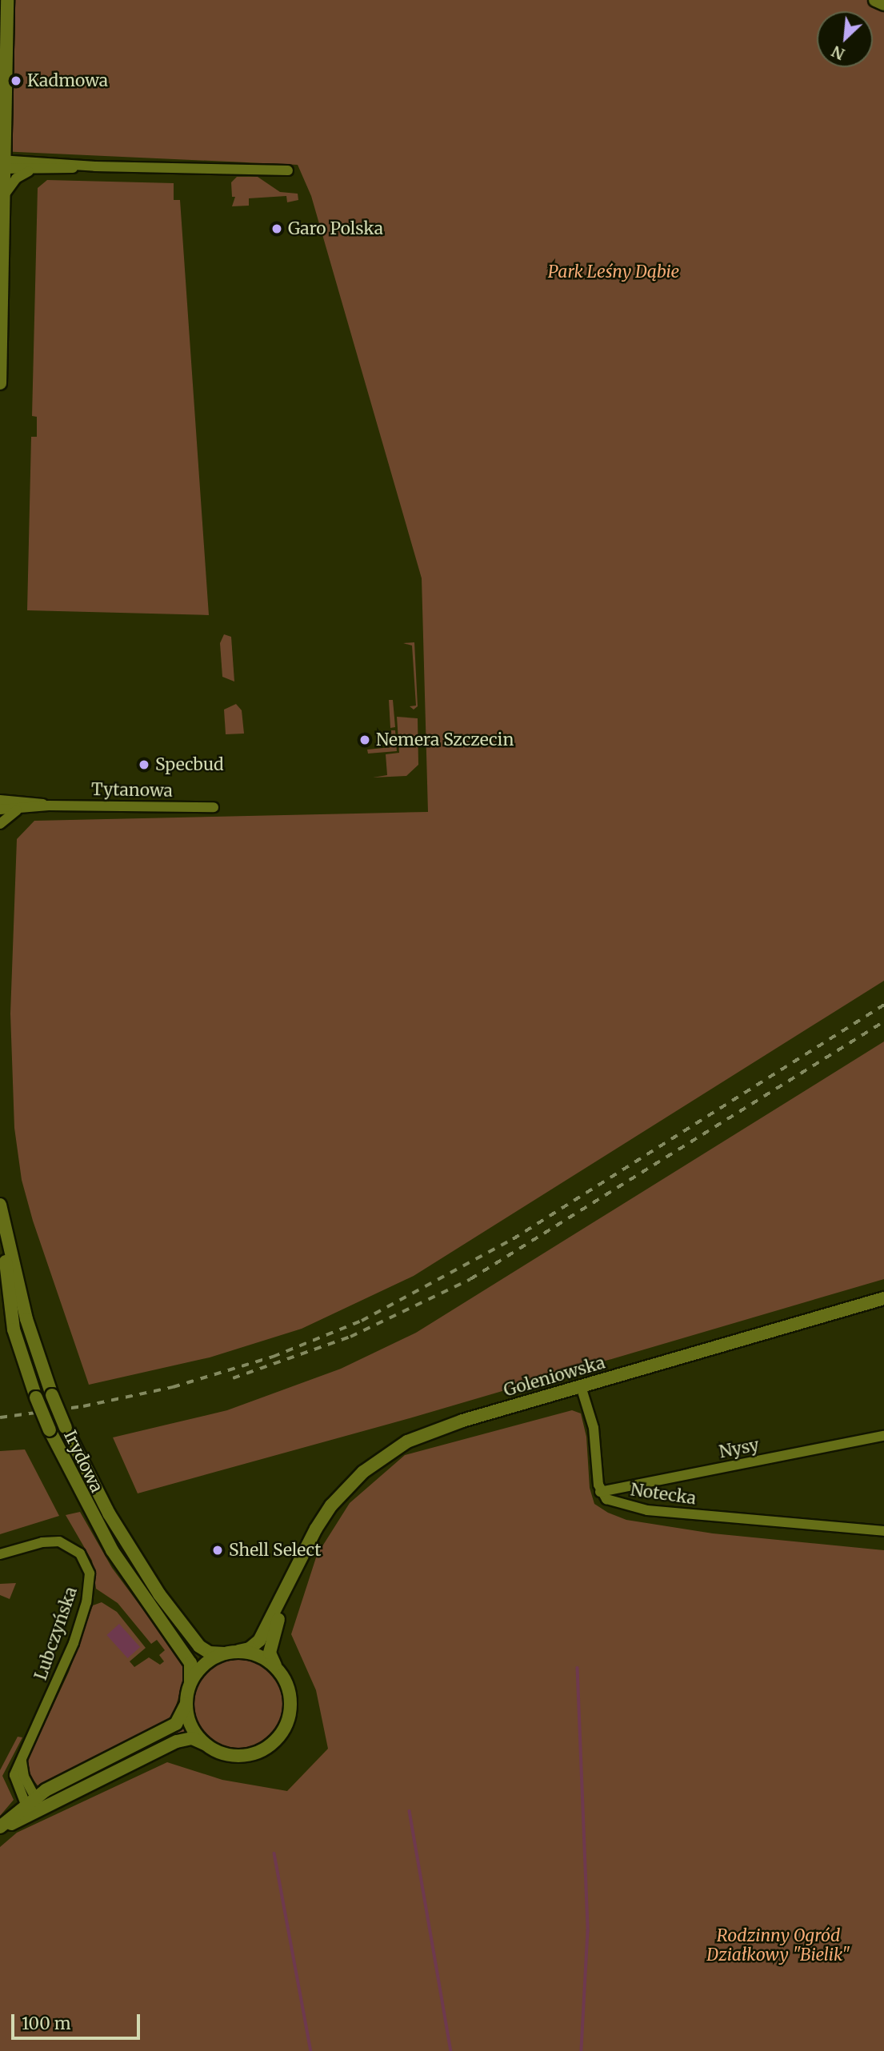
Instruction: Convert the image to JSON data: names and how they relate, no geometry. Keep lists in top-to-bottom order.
{
  "streets": {
    "street": [
      "Tytanowa",
      "Goleniowska",
      "Nysy",
      "Irydowa",
      "Notecka",
      "Lubczyńska"
    ]
  },
  "crossings": [
    ["Goleniowska", "Irydowa"],
    ["Nysy", "Notecka"]
  ],
  "parks": ["Park Leśny Dąbie", "Rodzinny Ogród Działkowy \"Bielik\""],
  "places": [
    "Kadmowa",
    "Garo Polska",
    "Nemera Szczecin",
    "Specbud",
    "Shell Select"
  ],
  "scale_bar": "100 m",
  "north": "bottom left"
}
